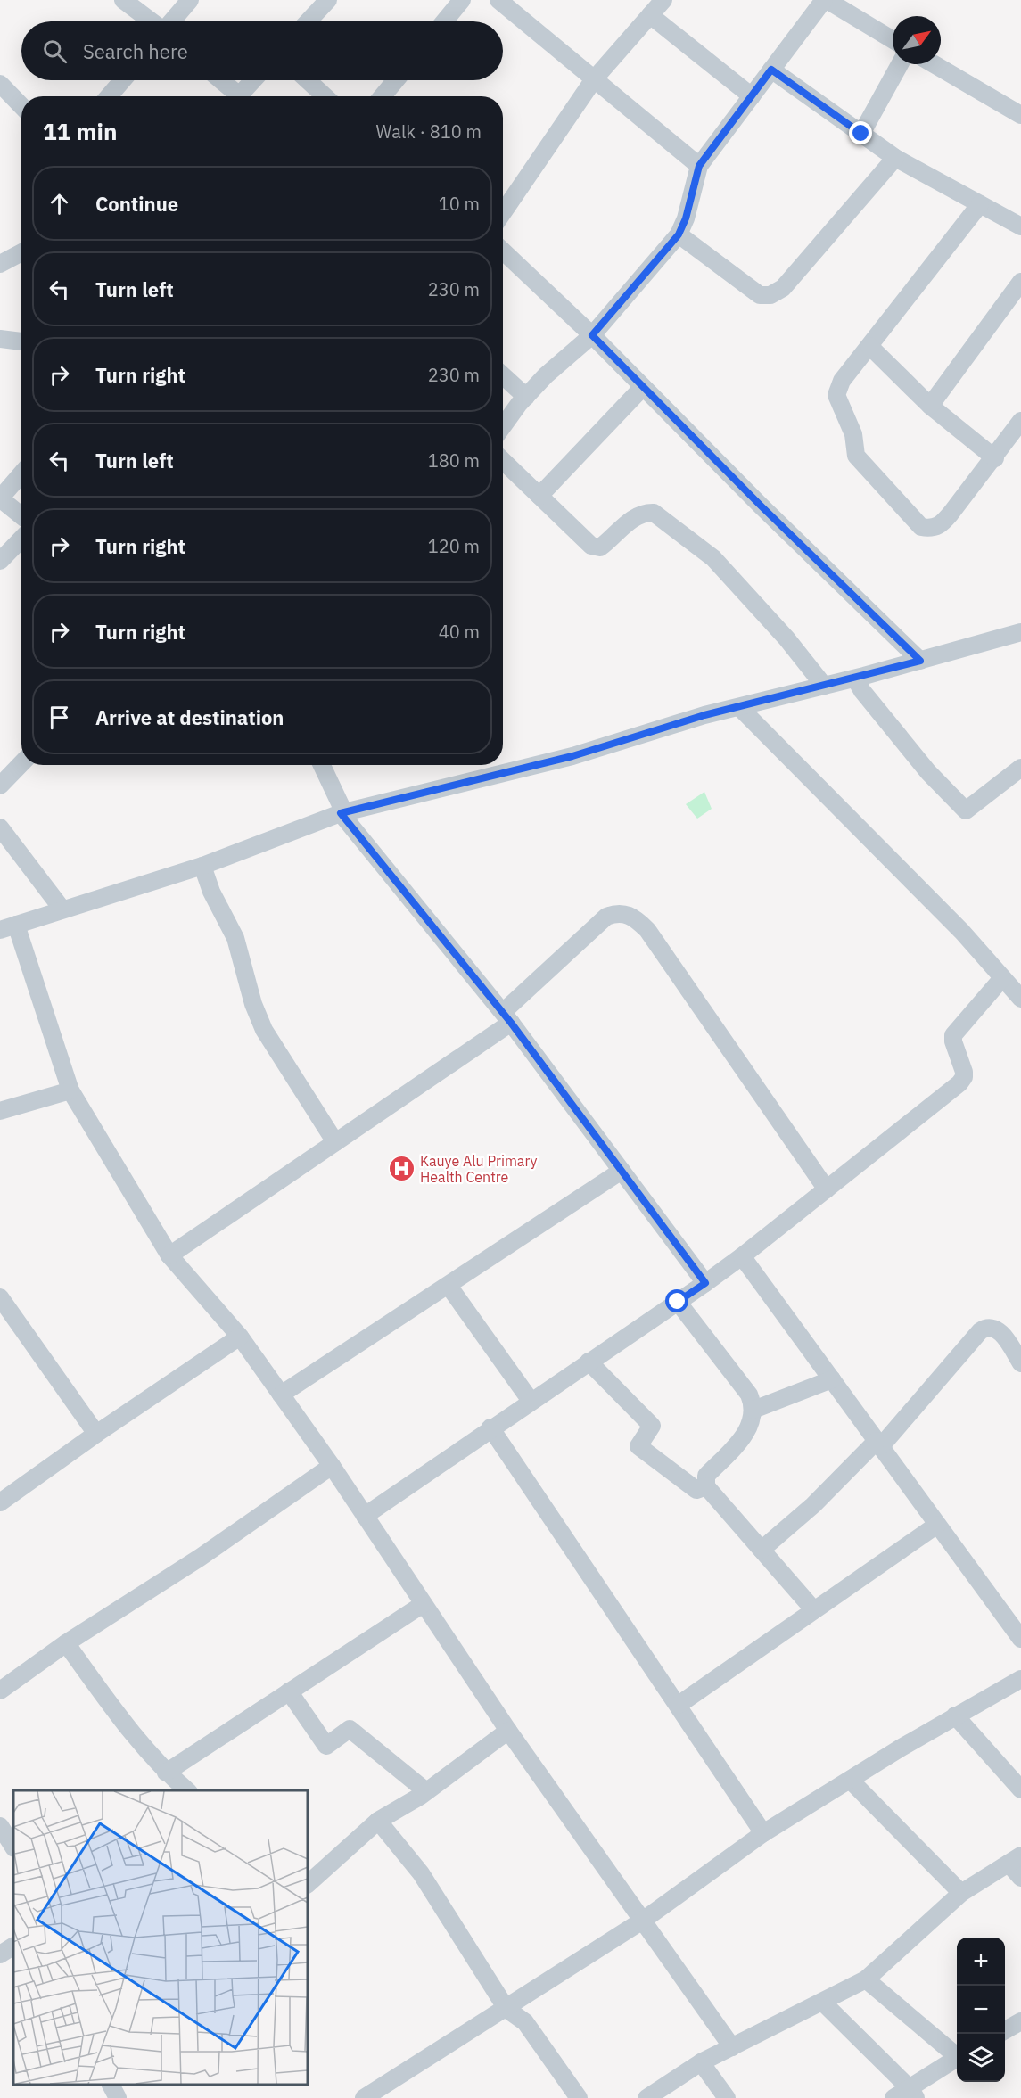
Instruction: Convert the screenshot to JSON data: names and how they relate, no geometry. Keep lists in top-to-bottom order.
{
  "places": {
    "hospital": ["Kauye Alu Primary Health Centre"]
  },
  "north": "top right",
  "page": {
    "search": "Search here",
    "heading": ["11 min", "Walk · 810 m"],
    "list": [
      ["Continue", "10 m"],
      ["Turn left", "230 m"],
      ["Turn right", "230 m"],
      ["Turn left", "180 m"],
      ["Turn right", "120 m"],
      ["Turn right", "40 m"],
      "Arrive at destination"
    ],
    "map_buttons": ["+", "−"]
  }
}
